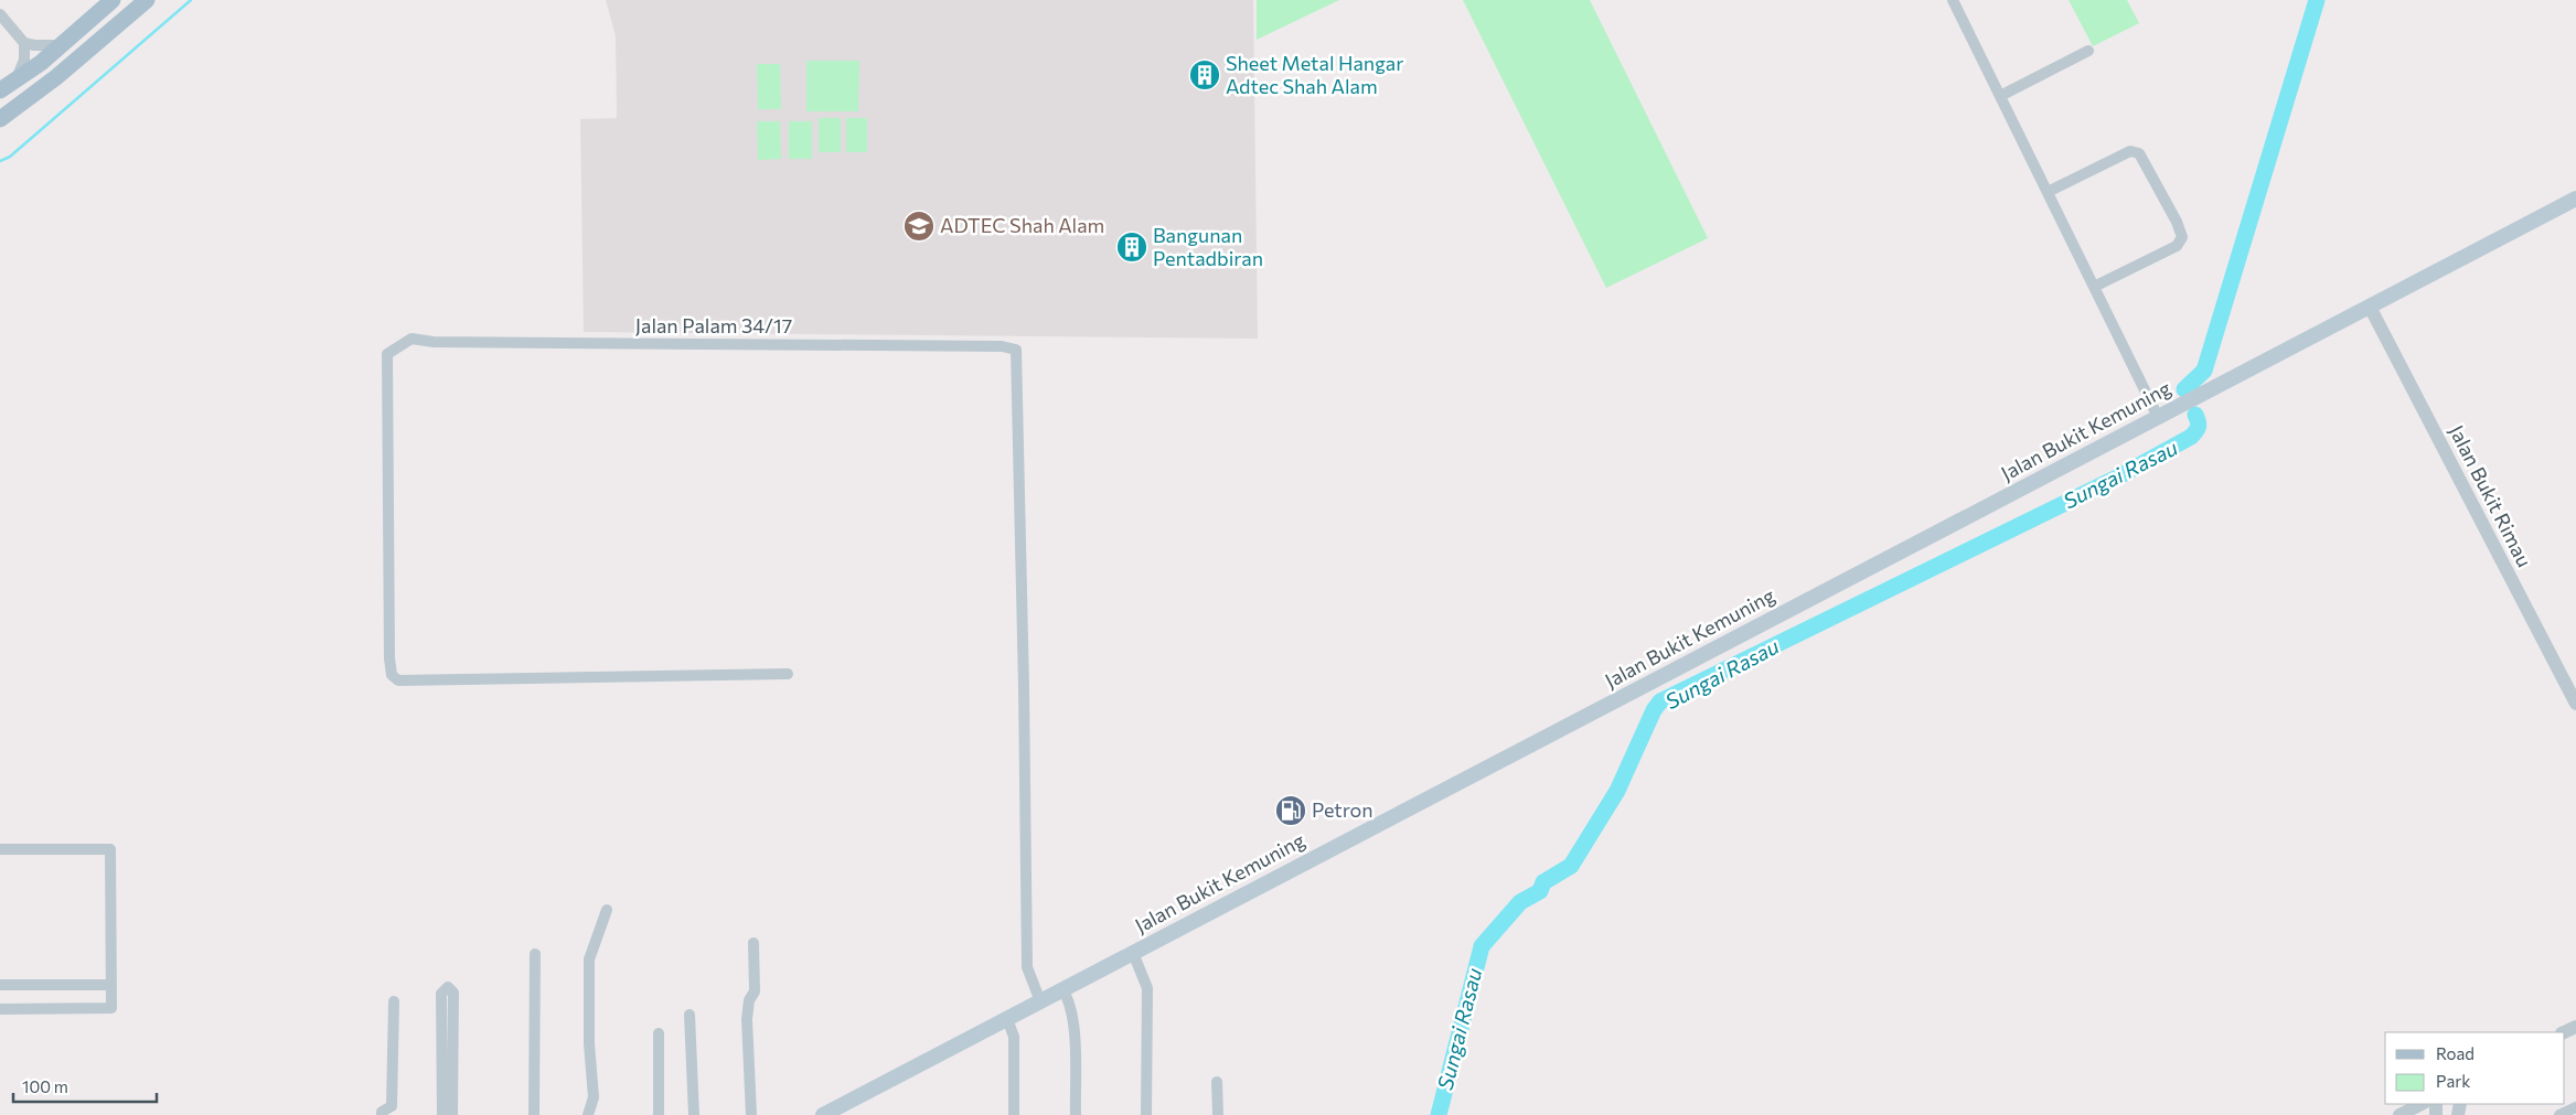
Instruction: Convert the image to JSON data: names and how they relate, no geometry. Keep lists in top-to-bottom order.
{
  "streets": {
    "main road": ["Jalan Bukit Kemuning"],
    "street": ["Jalan Palam 34/17", "Jalan Bukit Rimau"]
  },
  "crossings": [
    ["Jalan Palam 34/17", "Jalan Bukit Kemuning"],
    ["Jalan Bukit Kemuning", "Jalan Bukit Rimau"]
  ],
  "water": ["Sungai Rasau"],
  "places": {
    "building": ["Sheet Metal Hangar Adtec Shah Alam", "Bangunan Pentadbiran"],
    "school or university": ["ADTEC Shah Alam"],
    "fuel station": ["Petron"]
  },
  "legend": ["Road", "Park"],
  "scale_bar": "100 m"
}
